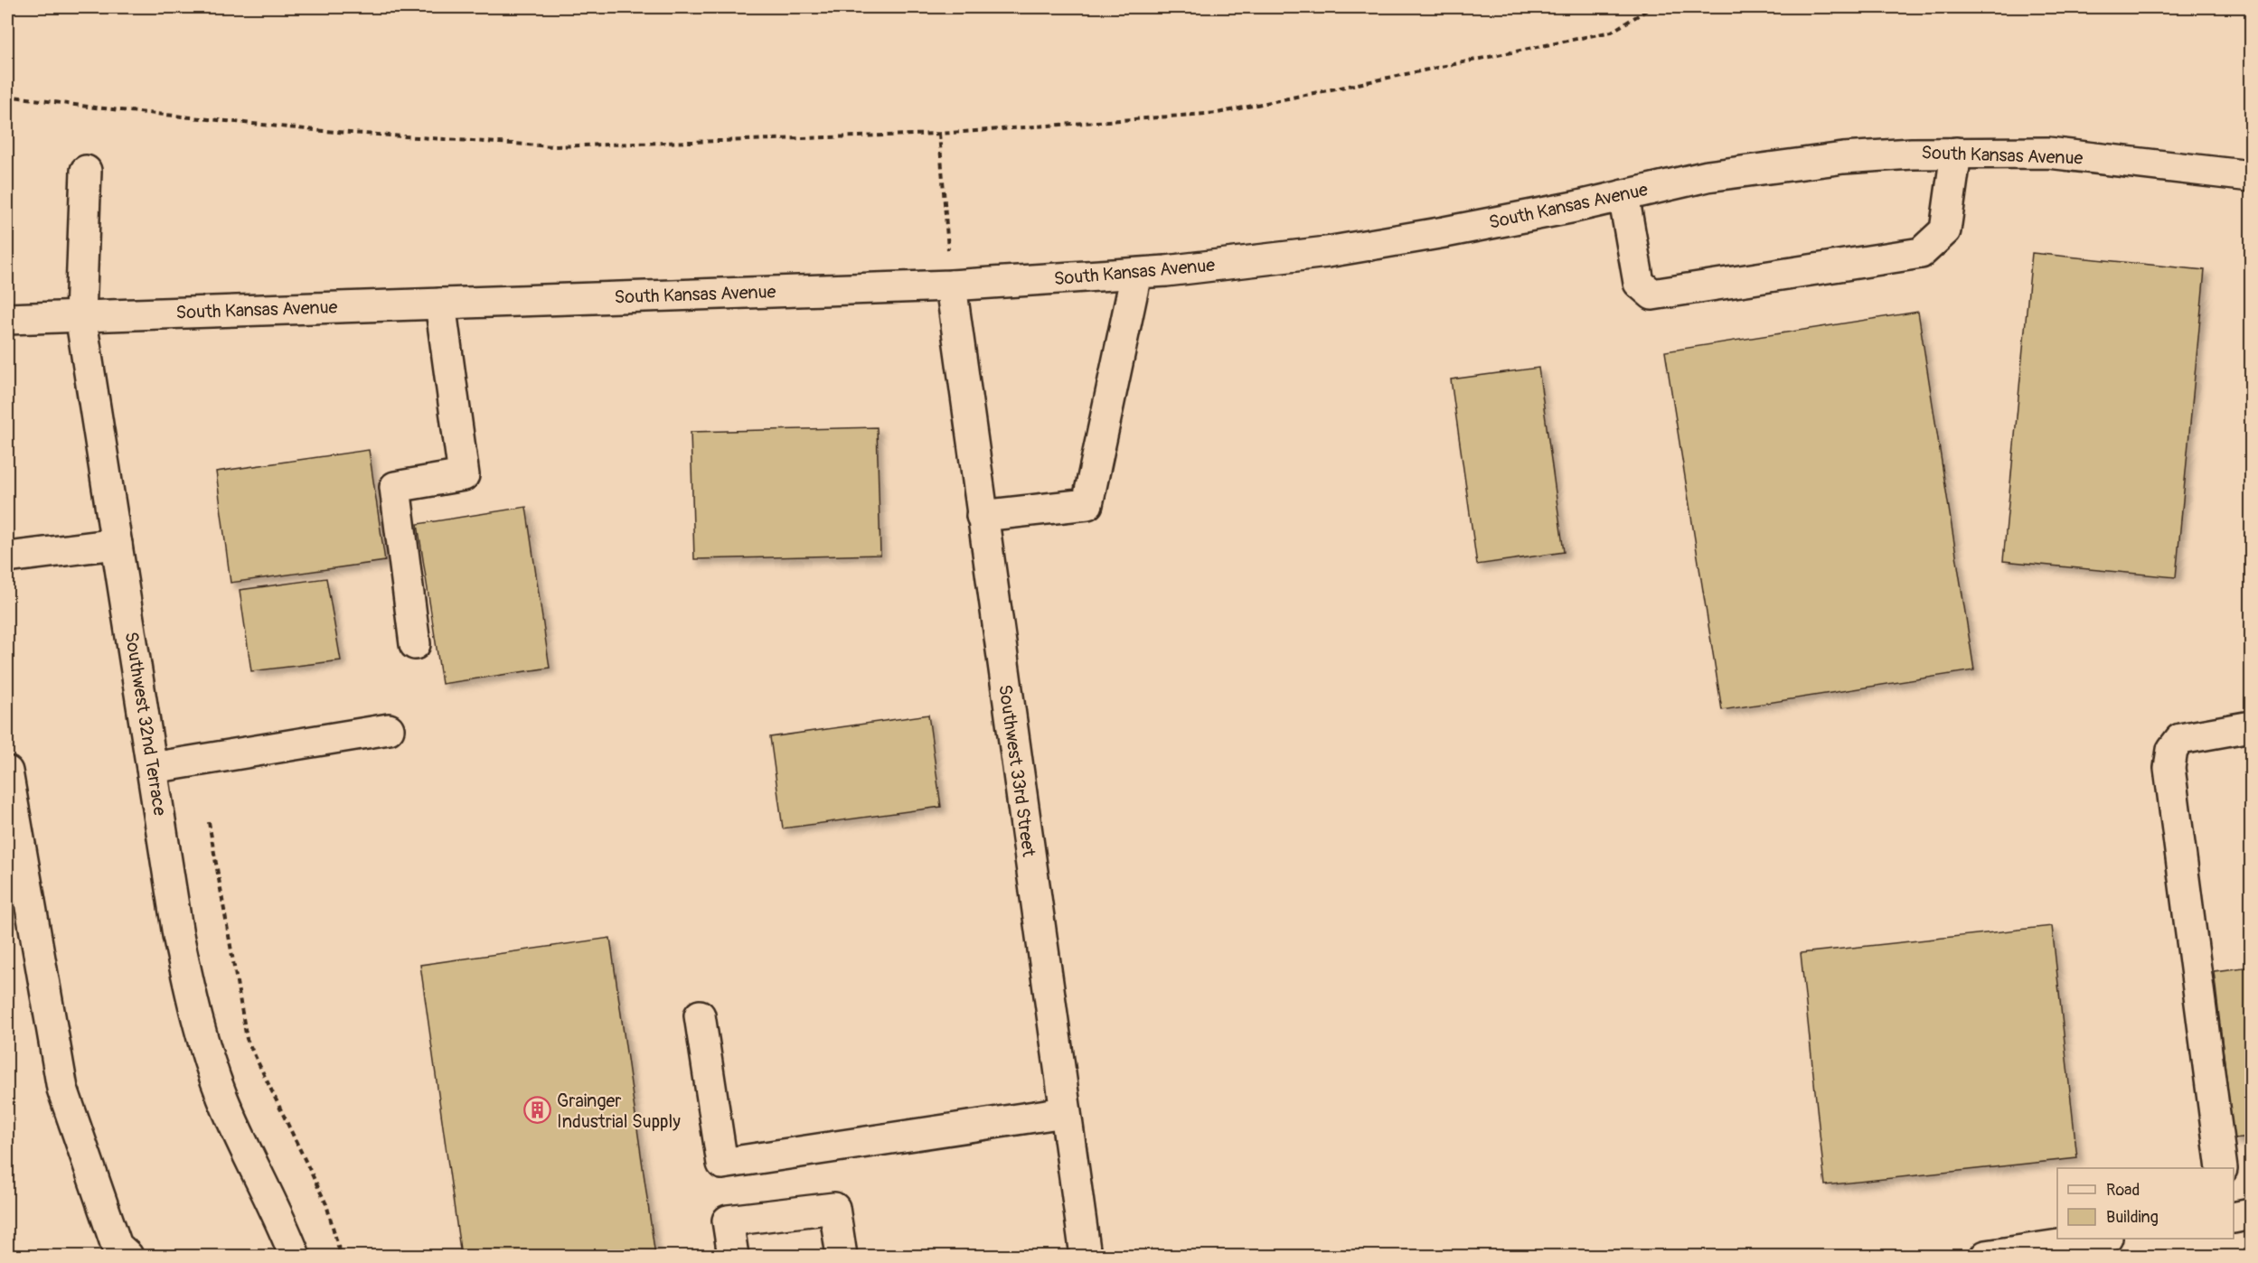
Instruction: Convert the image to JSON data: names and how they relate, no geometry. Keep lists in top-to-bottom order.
{
  "streets": {
    "main road": ["South Kansas Avenue", "Southwest 32nd Terrace", "Southwest 33rd Street"]
  },
  "crossings": [
    ["South Kansas Avenue", "Southwest 32nd Terrace"],
    ["South Kansas Avenue", "Southwest 33rd Street"]
  ],
  "places": {
    "building": ["Grainger Industrial Supply"]
  },
  "legend": ["Road", "Building"]
}
